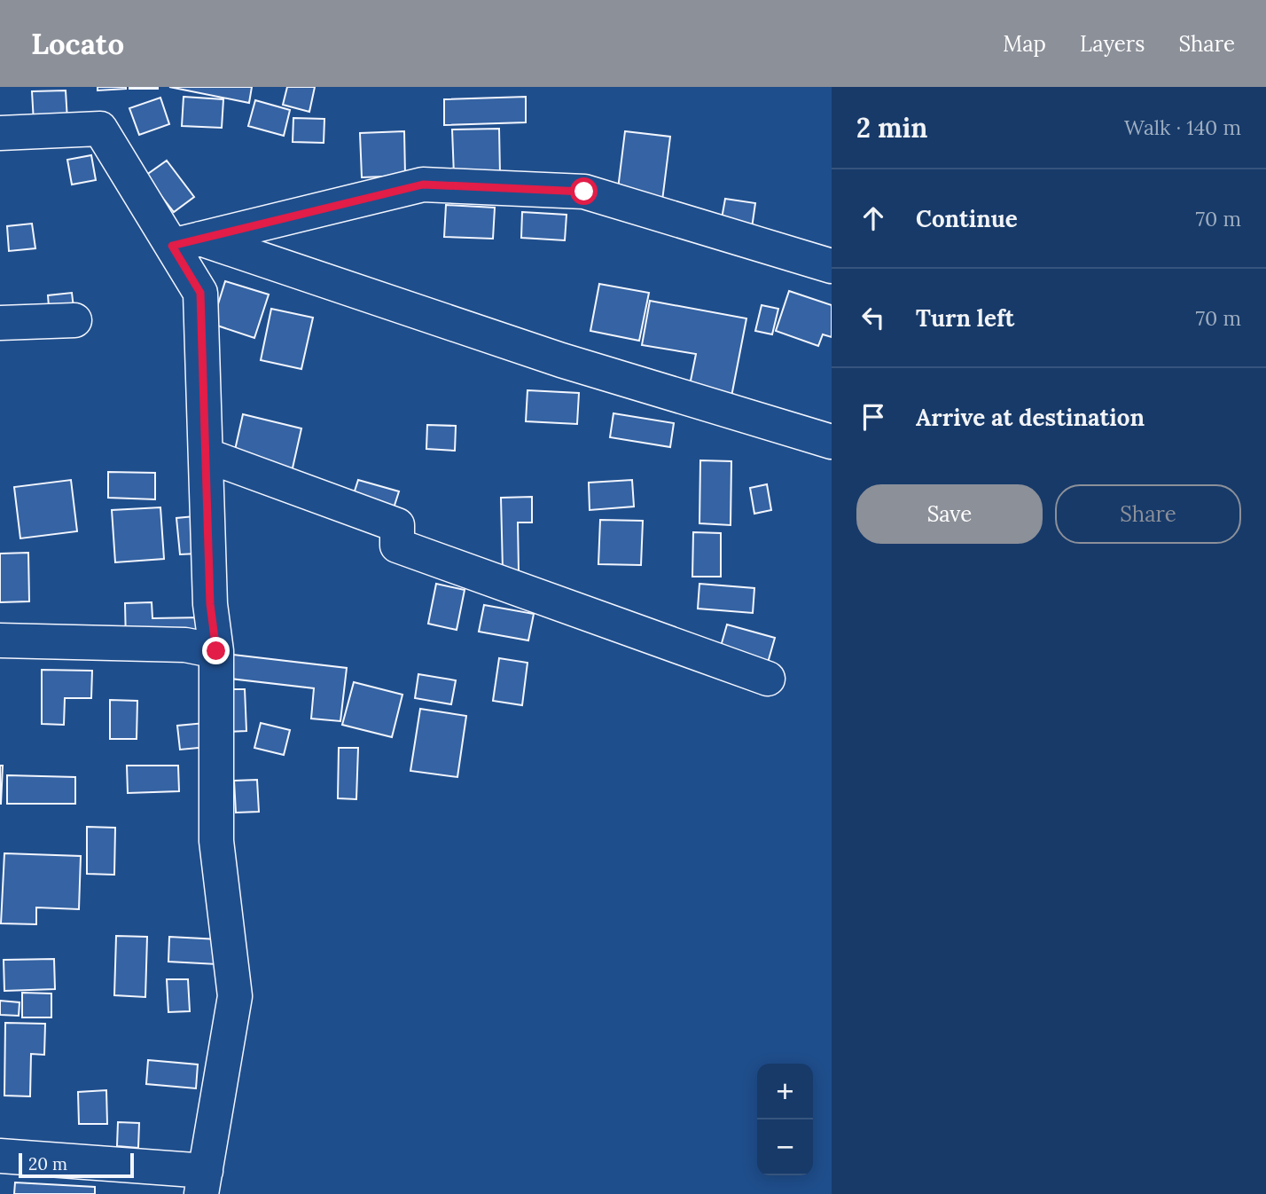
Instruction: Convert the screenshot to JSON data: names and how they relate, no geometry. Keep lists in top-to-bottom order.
{
  "scale_bar": "20 m",
  "page": {
    "header": "Locato",
    "nav": ["Map", "Layers", "Share"],
    "heading": ["2 min", "Walk · 140 m"],
    "list": [
      ["Continue", "70 m"],
      ["Turn left", "70 m"],
      "Arrive at destination"
    ],
    "buttons": ["Save", "Share"],
    "map_buttons": ["+", "−"],
    "scale": "20 m"
  }
}
